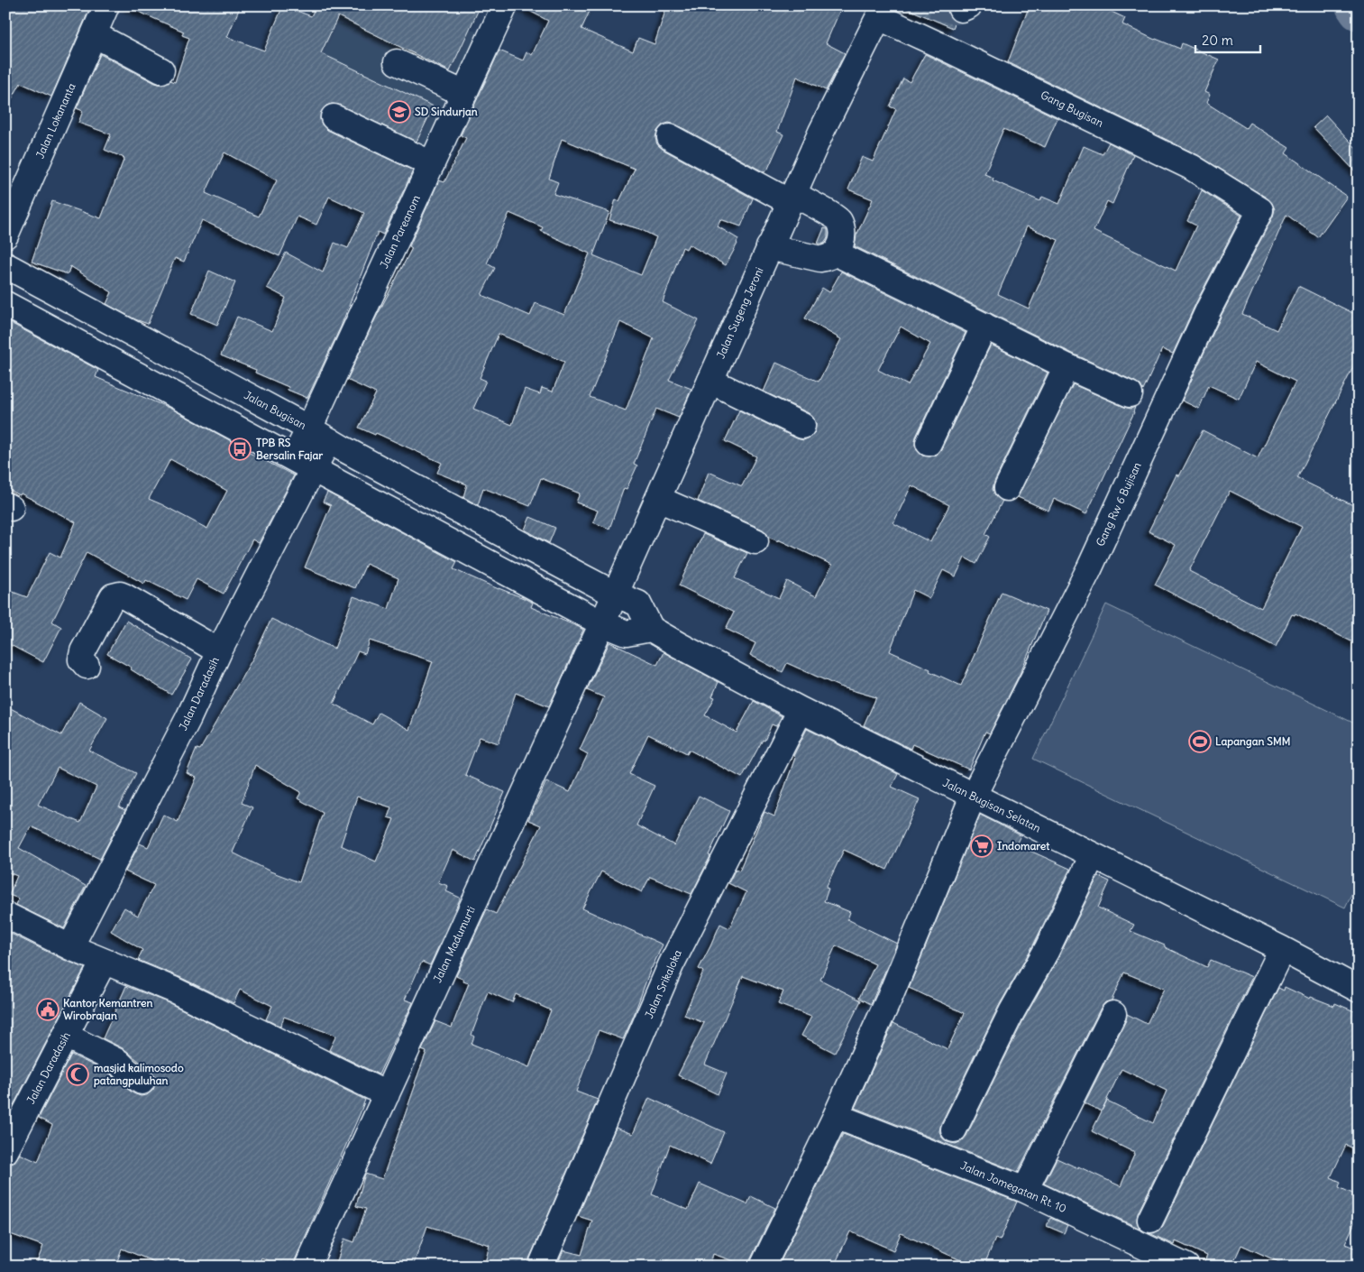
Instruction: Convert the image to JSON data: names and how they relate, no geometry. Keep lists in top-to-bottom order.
{
  "streets": {
    "street": [
      "Gang Bugisan",
      "Jalan Lokananta",
      "Jalan Pareanom",
      "Jalan Sugeng Jeroni",
      "Jalan Bugisan",
      "Gang Rw 6 Bujisan",
      "Jalan Daradasih",
      "Jalan Bugisan Selatan",
      "Jalan Madumurti",
      "Jalan Srikaloka",
      "Jalan Jomegatan Rt. 10"
    ]
  },
  "crossings": [
    ["Gang Bugisan", "Jalan Sugeng Jeroni"],
    ["Gang Bugisan", "Gang Rw 6 Bujisan"],
    ["Jalan Pareanom", "Jalan Bugisan"],
    ["Jalan Pareanom", "Jalan Daradasih"],
    ["Jalan Sugeng Jeroni", "Jalan Bugisan"],
    ["Jalan Sugeng Jeroni", "Jalan Madumurti"],
    ["Jalan Bugisan", "Jalan Daradasih"],
    ["Gang Rw 6 Bujisan", "Jalan Bugisan Selatan"],
    ["Gang Rw 6 Bujisan", "Jalan Jomegatan Rt. 10"],
    ["Jalan Bugisan Selatan", "Jalan Srikaloka"]
  ],
  "places": {
    "school or university": ["SD Sindurjan"],
    "bus stop": ["TPB RS Bersalin Fajar"],
    "sports": ["Lapangan SMM"],
    "supermarket": ["Indomaret"],
    "public building": ["Kantor Kemantren Wirobrajan"],
    "mosque": ["masjid kalimosodo patangpuluhan"]
  },
  "scale_bar": "20 m"
}
